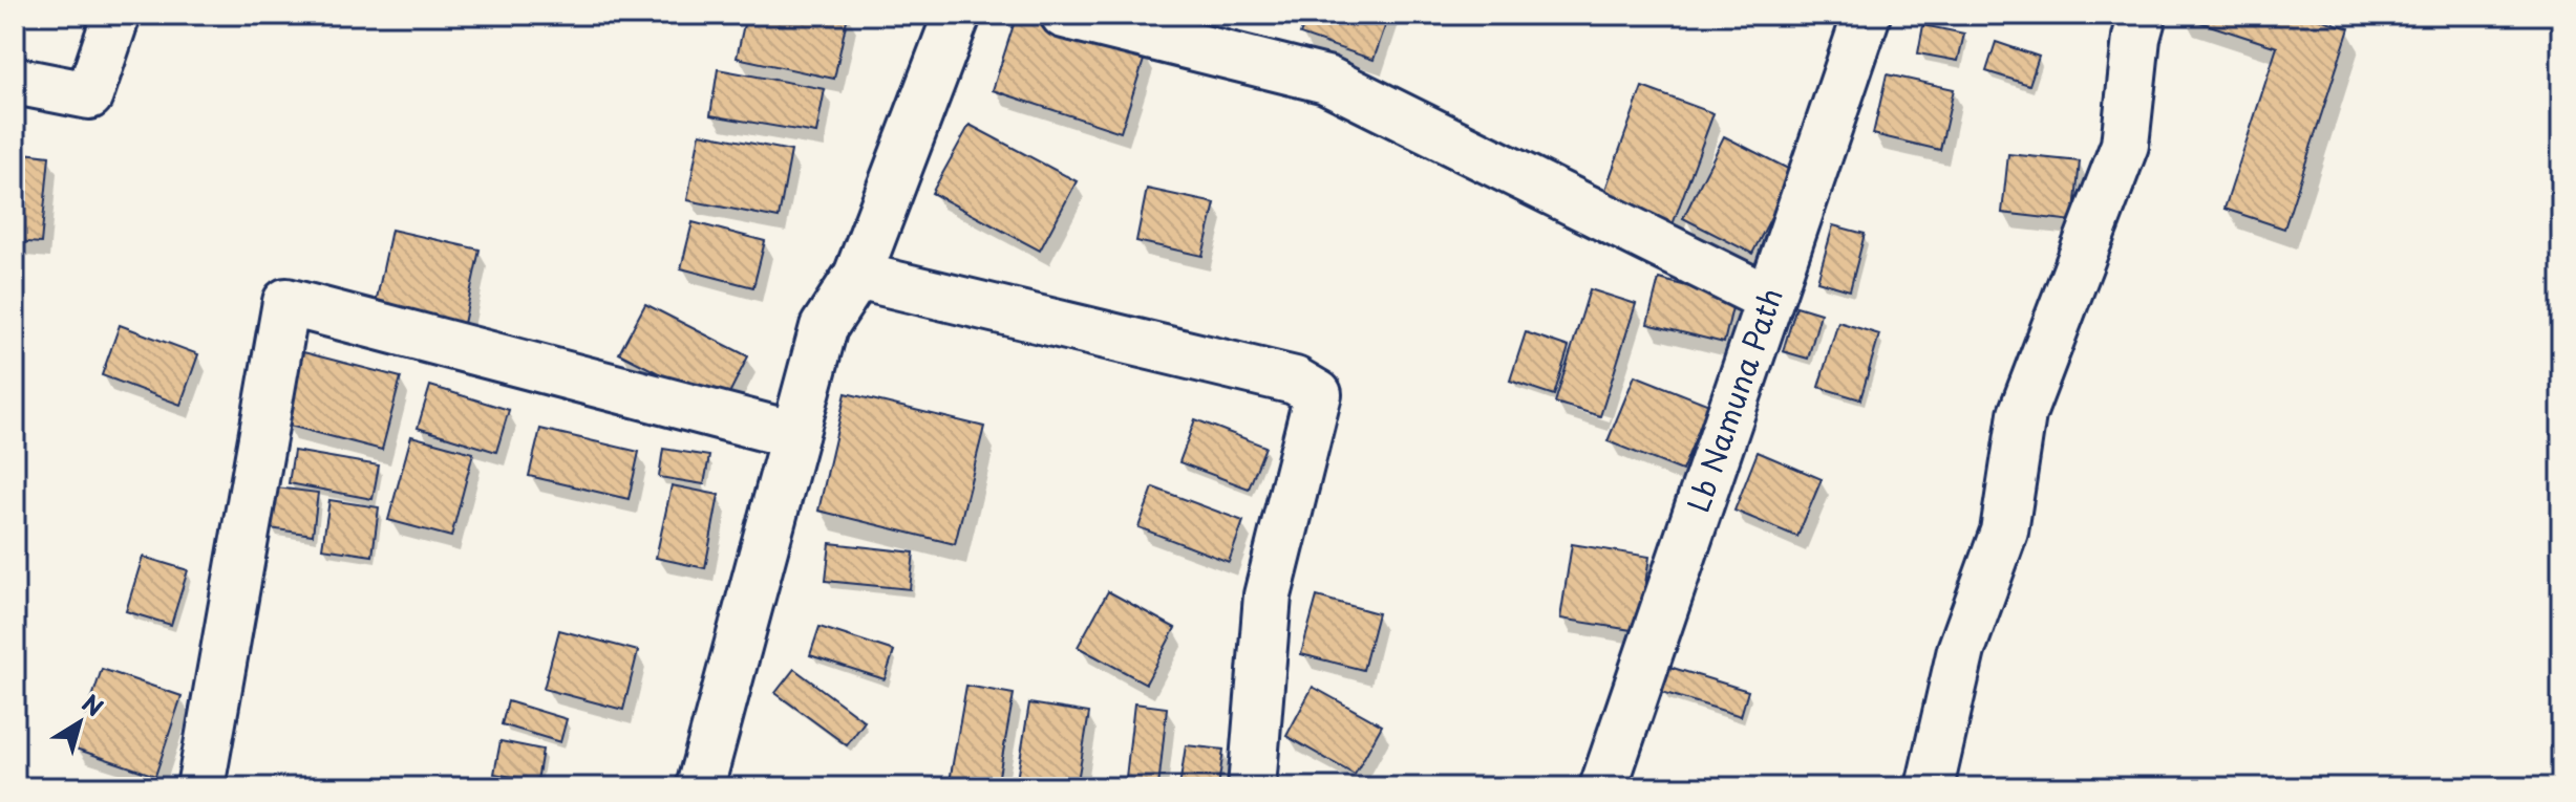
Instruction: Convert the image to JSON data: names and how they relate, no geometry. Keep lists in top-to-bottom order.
{
  "streets": {
    "street": ["Lb Namuna Path"]
  },
  "north": "top right"
}
